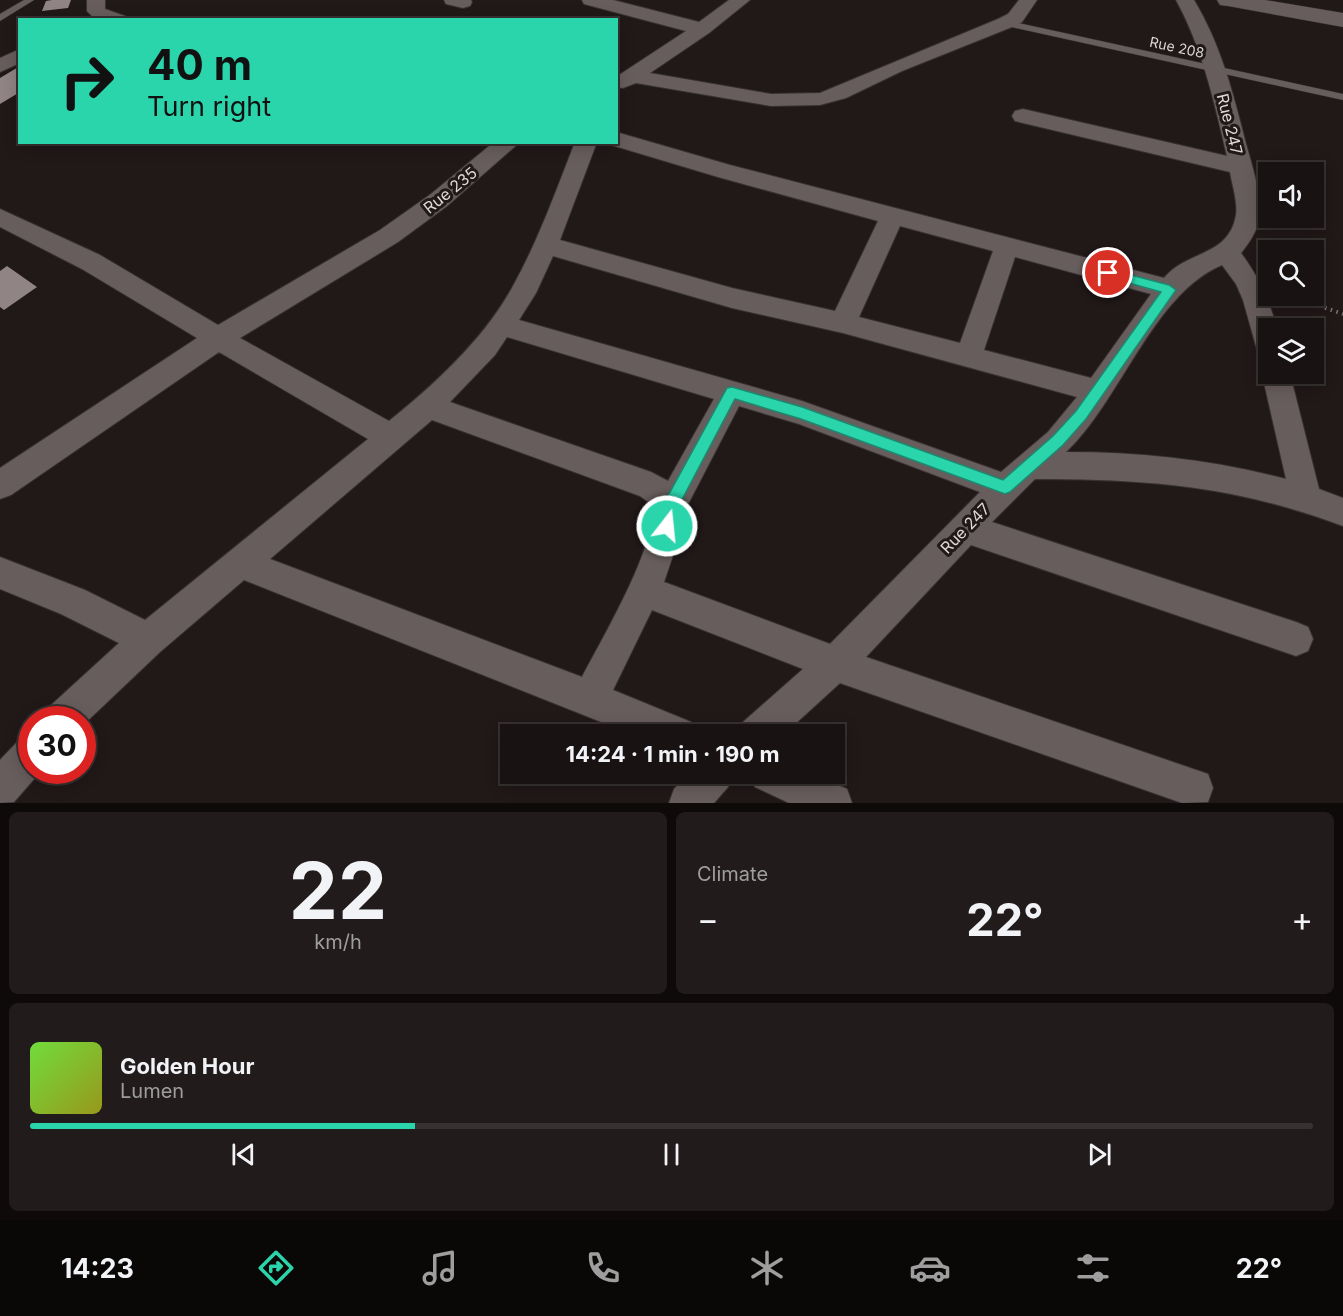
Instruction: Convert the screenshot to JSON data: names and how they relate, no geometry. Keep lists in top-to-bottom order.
{
  "streets": {
    "street": ["Rue 247", "Rue 235"],
    "lane": ["Rue 208"]
  },
  "crossings": [
    ["Rue 208", "Rue 247"]
  ],
  "page": {
    "turn": ["40 m", "Turn right"],
    "limit": "30",
    "trip": "14:24 · 1 min · 190 m",
    "tile": [
      ["22", "km/h"],
      "Climate"
    ],
    "heat": ["−", "22°", "+"],
    "song": ["Golden Hour", "Lumen"],
    "tabs": ["14:23", "22°"]
  }
}
